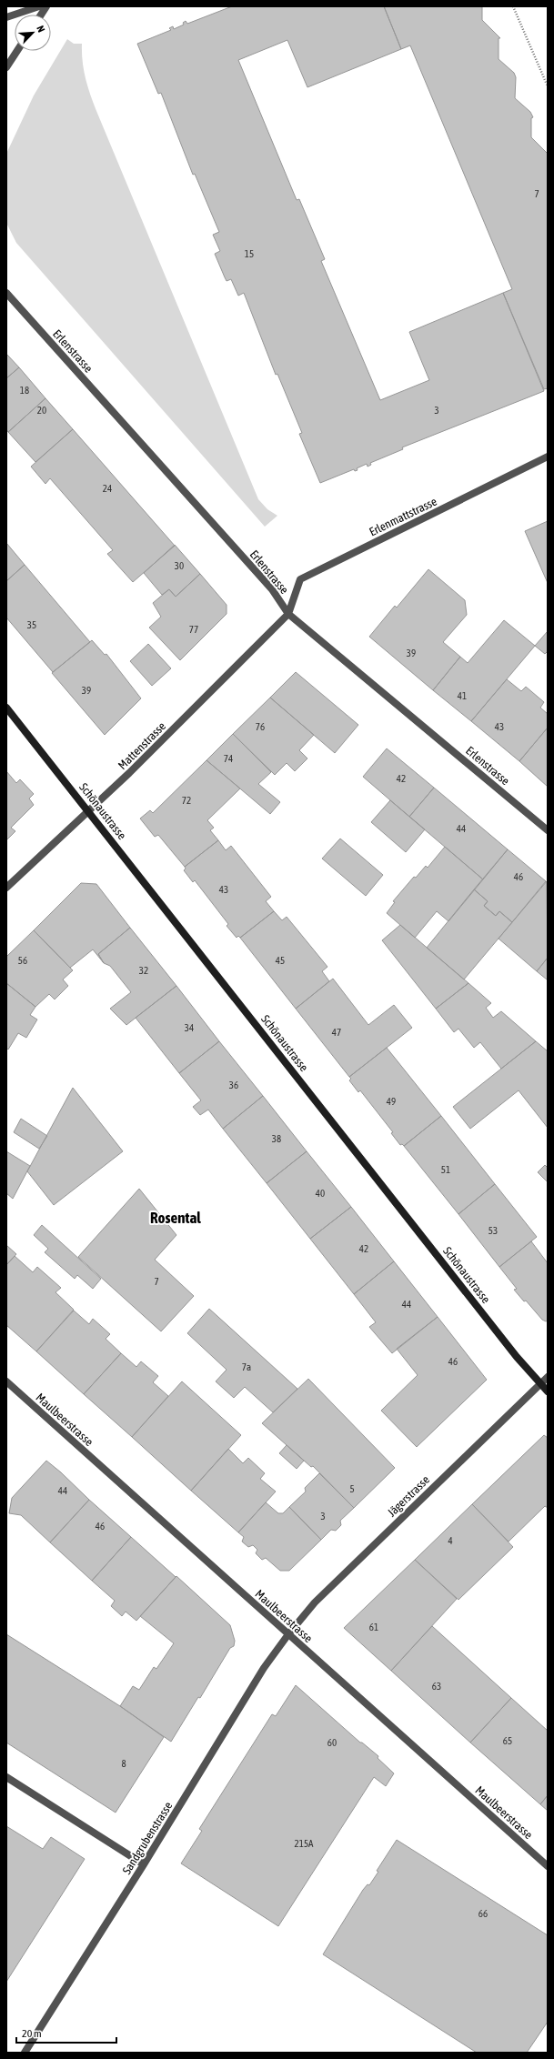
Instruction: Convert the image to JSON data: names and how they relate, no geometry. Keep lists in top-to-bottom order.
{
  "streets": {
    "street": [
      "Erlenstrasse",
      "Erlenmattstrasse",
      "Mattenstrasse",
      "Schönaustrasse",
      "Maulbeerstrasse",
      "Jägerstrasse",
      "Sandgrubenstrasse"
    ]
  },
  "crossings": [
    ["Erlenstrasse", "Erlenmattstrasse"],
    ["Erlenstrasse", "Mattenstrasse"],
    ["Erlenmattstrasse", "Mattenstrasse"],
    ["Mattenstrasse", "Schönaustrasse"],
    ["Schönaustrasse", "Jägerstrasse"],
    ["Maulbeerstrasse", "Jägerstrasse"],
    ["Maulbeerstrasse", "Sandgrubenstrasse"],
    ["Jägerstrasse", "Sandgrubenstrasse"]
  ],
  "districts": ["Rosental"],
  "house_numbers": [
    "7",
    "15",
    "18",
    "20",
    "3",
    "24",
    "30",
    "35",
    "77",
    "39",
    "39",
    "41",
    "76",
    "43",
    "74",
    "42",
    "72",
    "44",
    "46",
    "43",
    "56",
    "45",
    "32",
    "34",
    "47",
    "36",
    "49",
    "38",
    "51",
    "40",
    "53",
    "42",
    "7",
    "44",
    "46",
    "7a",
    "5",
    "44",
    "3",
    "46",
    "4",
    "61",
    "63",
    "65",
    "60",
    "8",
    "215A",
    "66"
  ],
  "scale_bar": "20 m",
  "north": "top right"
}
